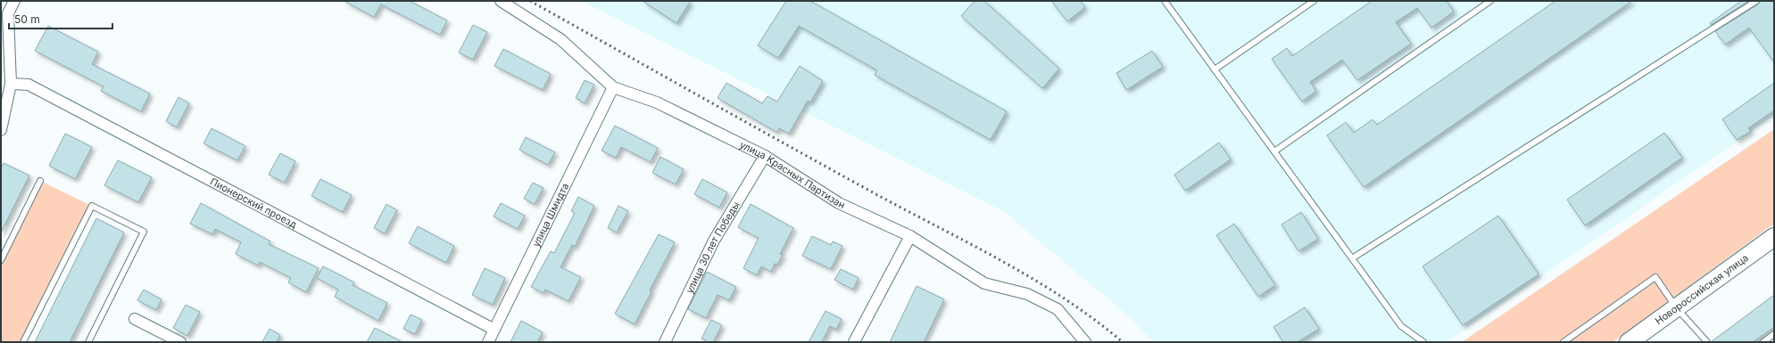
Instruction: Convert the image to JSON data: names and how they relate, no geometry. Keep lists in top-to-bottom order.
{
  "streets": {
    "main road": ["Новороссийская улица"],
    "street": [
      "улица Красных Партизан",
      "Пионерский проезд",
      "улица Шмидта",
      "улица 30 лет Победы"
    ]
  },
  "crossings": [
    ["улица Красных Партизан", "улица Шмидта"],
    ["улица Красных Партизан", "улица 30 лет Победы"],
    ["Пионерский проезд", "улица Шмидта"]
  ],
  "scale_bar": "50 m"
}
